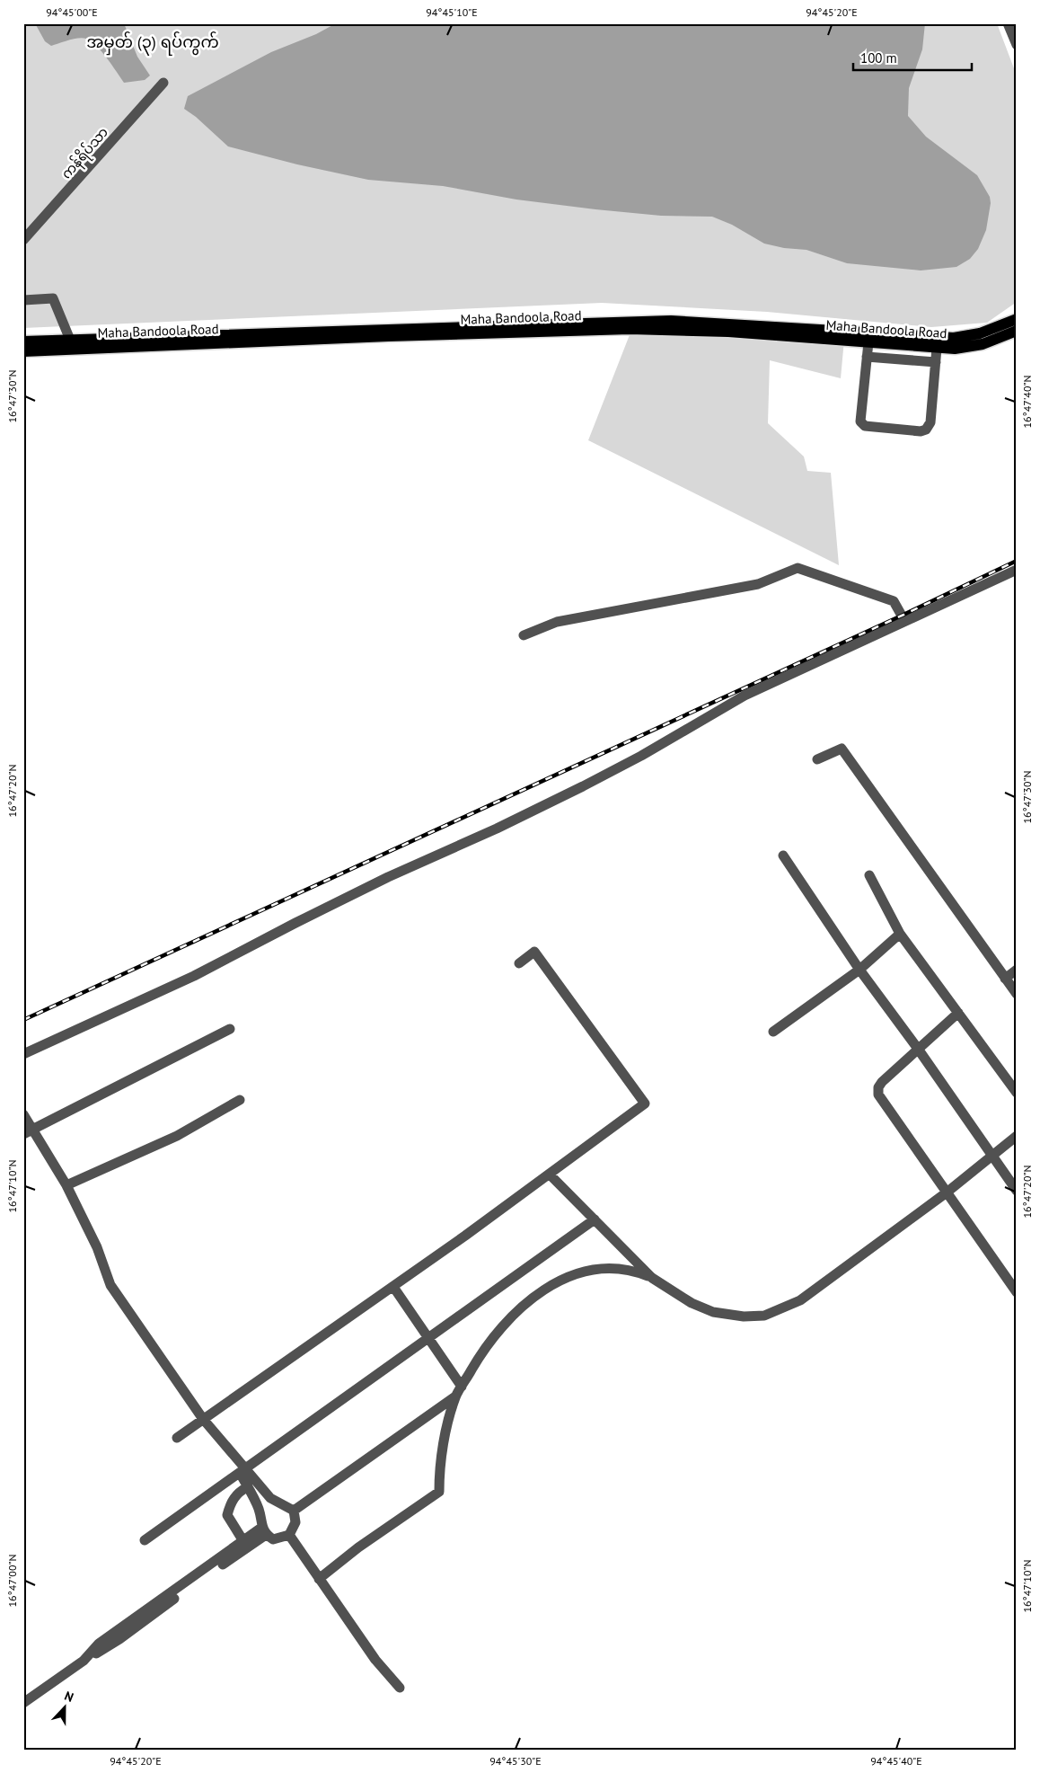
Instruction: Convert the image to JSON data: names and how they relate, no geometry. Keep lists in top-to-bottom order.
{
  "streets": {
    "main road": ["Maha Bandoola Road"],
    "street": ["ကန်ရိပ်သာ"]
  },
  "districts": ["အမှတ် (၃) ရပ်ကွက်"],
  "scale_bar": "100 m",
  "north": "top",
  "coordinates": [
    "94°45'00\"E",
    "94°45'10\"E",
    "94°45'20\"E",
    "16°47'30\"N",
    "16°47'40\"N",
    "16°47'20\"N",
    "16°47'10\"N",
    "16°47'00\"N",
    "94°45'30\"E",
    "94°45'40\"E"
  ]
}
